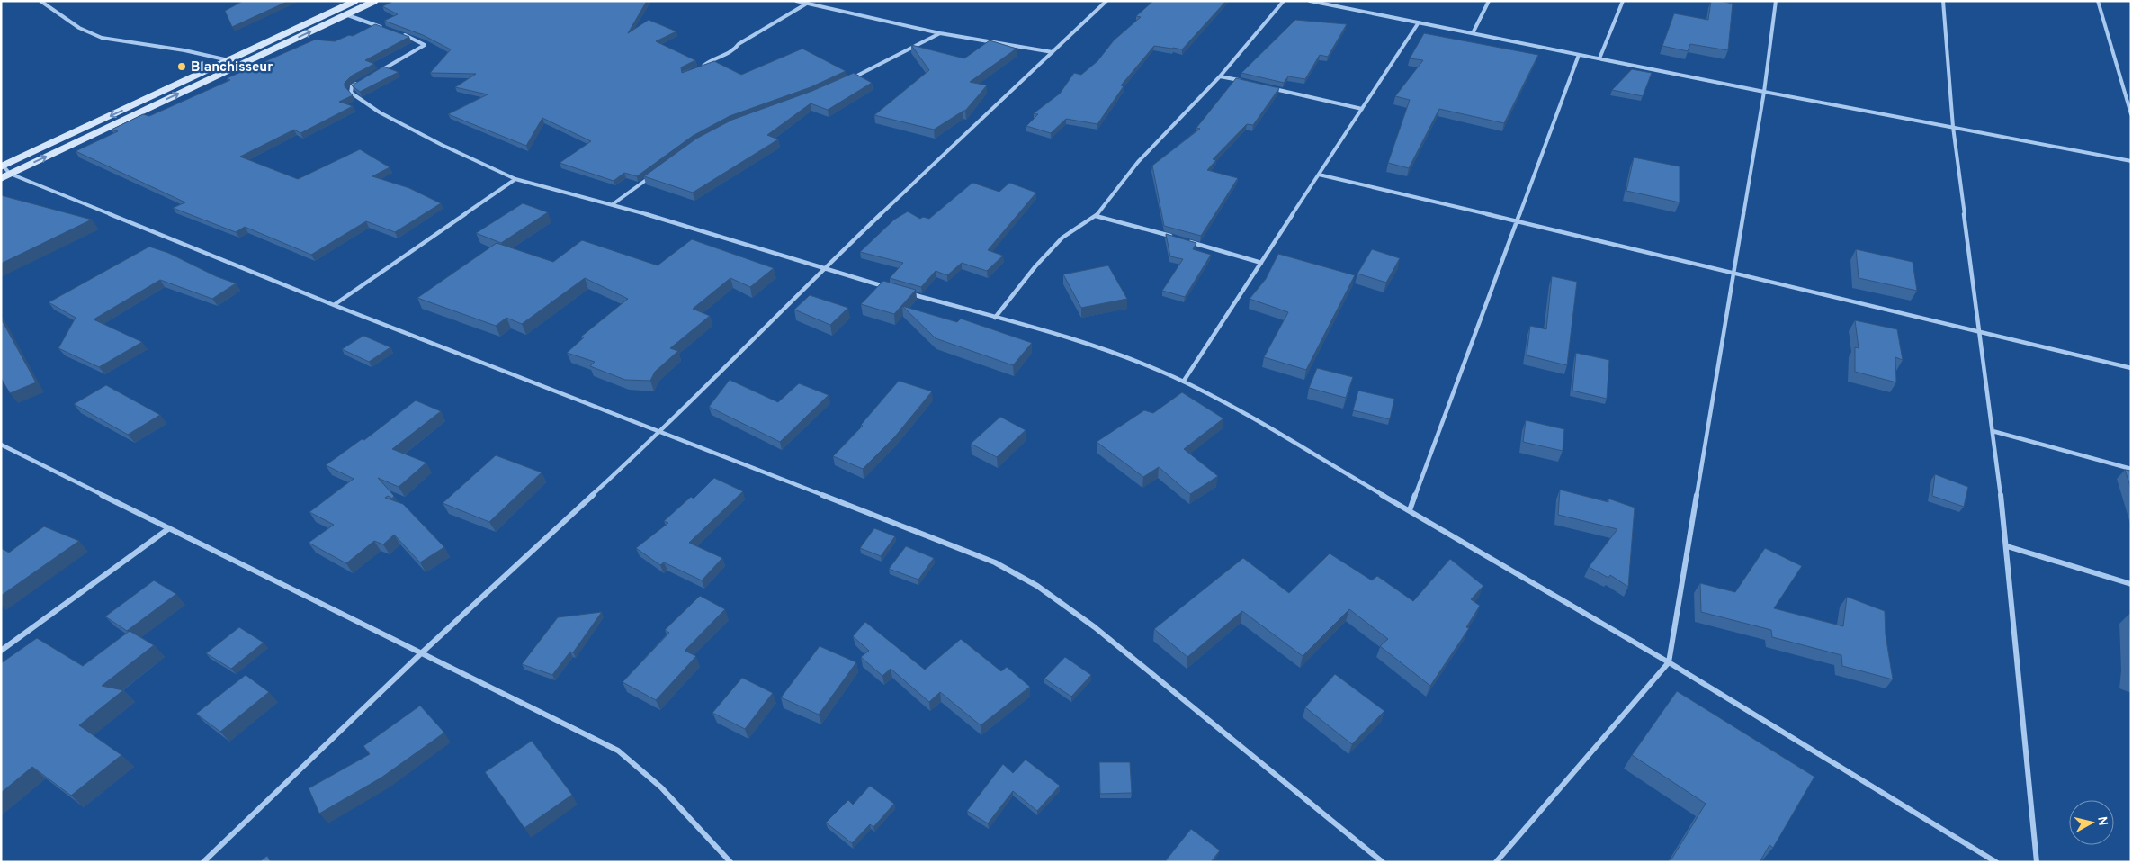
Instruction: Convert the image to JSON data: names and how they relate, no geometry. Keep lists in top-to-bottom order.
{
  "places": ["Blanchisseur"],
  "north": "right"
}
